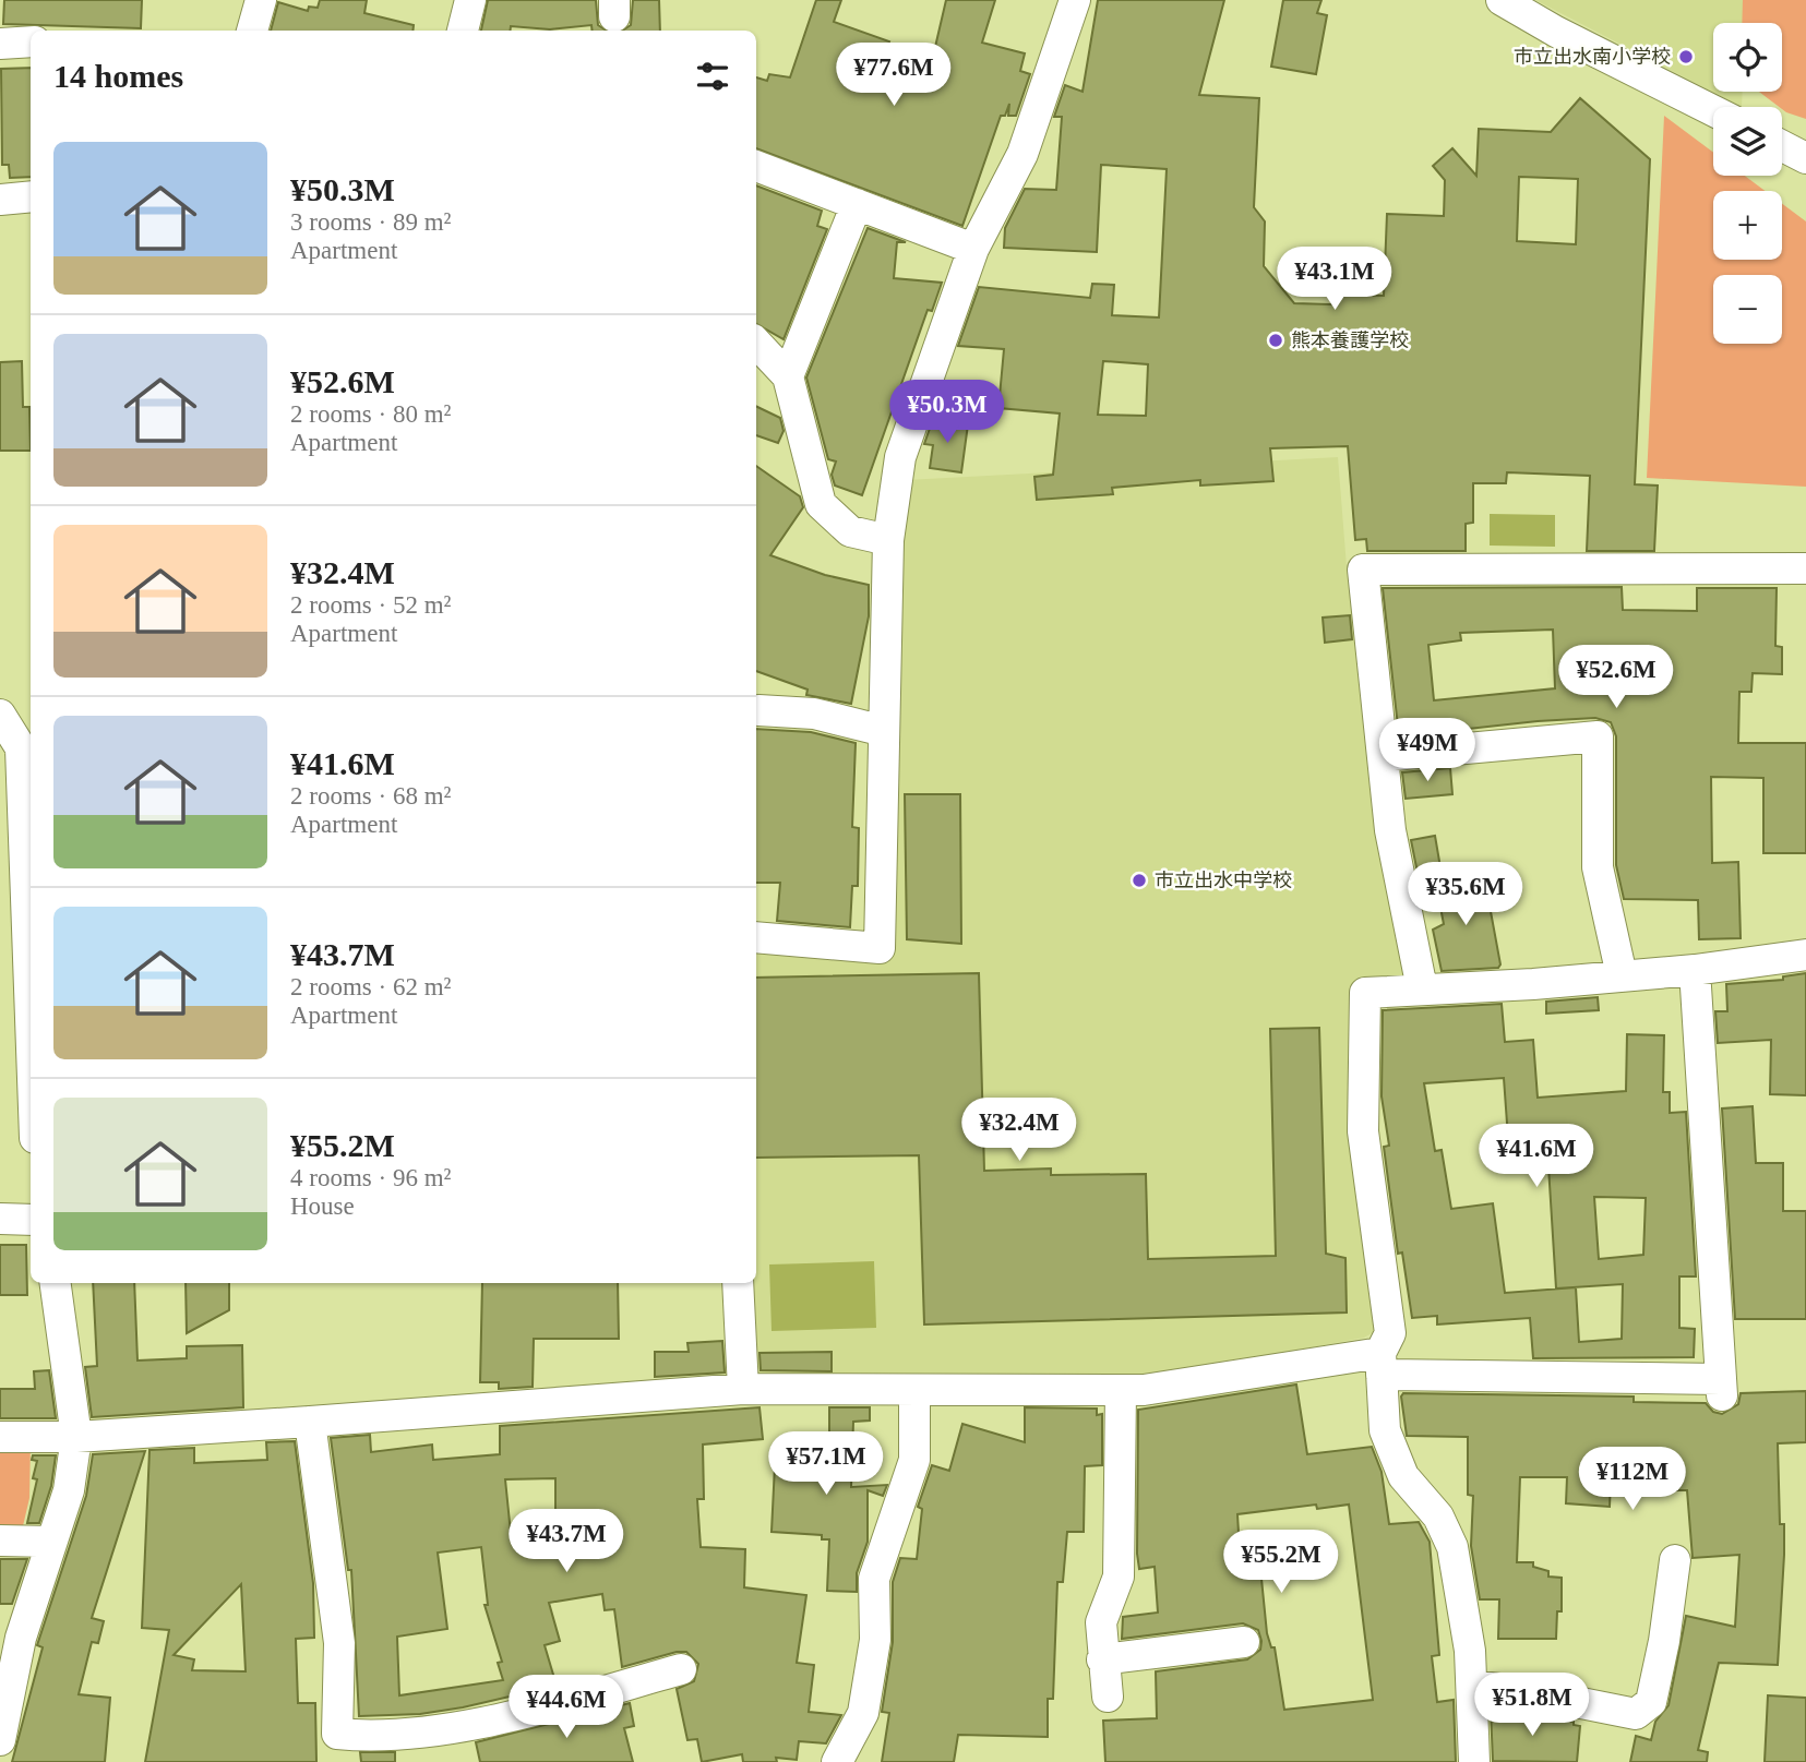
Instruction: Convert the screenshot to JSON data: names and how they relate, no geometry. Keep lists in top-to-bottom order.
{
  "places": ["市立出水南小学校", "熊本養護学校", "市立出水中学校"],
  "page": {
    "map_buttons": ["+", "−"],
    "heading": "14 homes",
    "price": [
      "¥77.6M",
      "¥43.1M",
      "¥50.3M",
      "¥52.6M",
      "¥49M",
      "¥35.6M",
      "¥32.4M",
      "¥41.6M",
      "¥57.1M",
      "¥112M",
      "¥43.7M",
      "¥55.2M",
      "¥51.8M",
      "¥44.6M"
    ],
    "list": [
      {
        "name": "¥50.3M",
        "note": "3 rooms · 89 m² · Apartment"
      },
      {
        "name": "¥52.6M",
        "note": "2 rooms · 80 m² · Apartment"
      },
      {
        "name": "¥32.4M",
        "note": "2 rooms · 52 m² · Apartment"
      },
      {
        "name": "¥41.6M",
        "note": "2 rooms · 68 m² · Apartment"
      },
      {
        "name": "¥43.7M",
        "note": "2 rooms · 62 m² · Apartment"
      },
      {
        "name": "¥55.2M",
        "note": "4 rooms · 96 m² · House"
      }
    ]
  }
}
